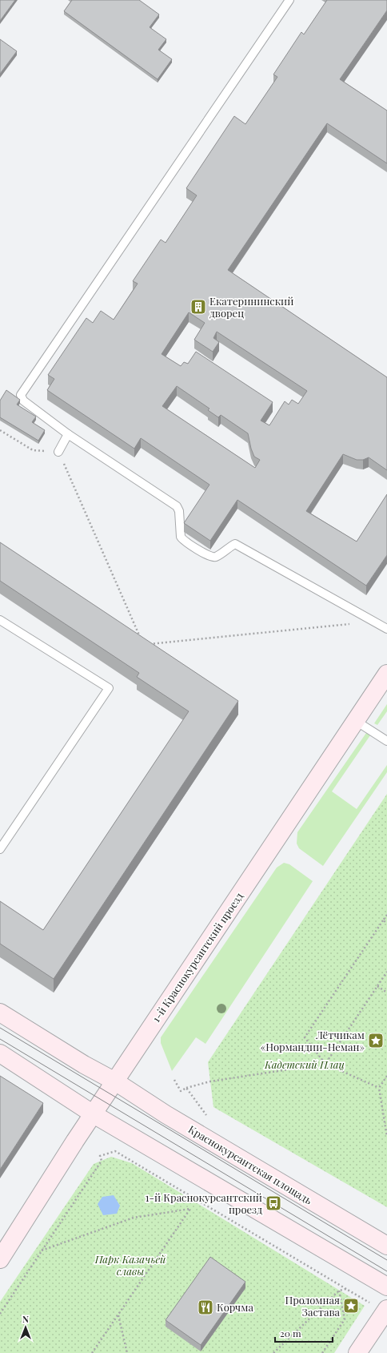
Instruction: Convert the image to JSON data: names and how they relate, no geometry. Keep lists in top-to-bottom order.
{
  "streets": {
    "main road": ["1-й Краснокурсантский проезд", "Краснокурсантская площадь"]
  },
  "crossings": [
    ["1-й Краснокурсантский проезд", "Краснокурсантская площадь"]
  ],
  "parks": ["Кадетский Плац", "Парк Казачьей славы"],
  "places": {
    "building": ["Екатерининский дворец"],
    "place": ["Лётчикам «Нормандии-Неман»", "Проломная Застава"],
    "bus stop": ["1-й Краснокурсантский проезд"],
    "restaurant": ["Корчма"]
  },
  "scale_bar": "20 m",
  "north": "top"
}
